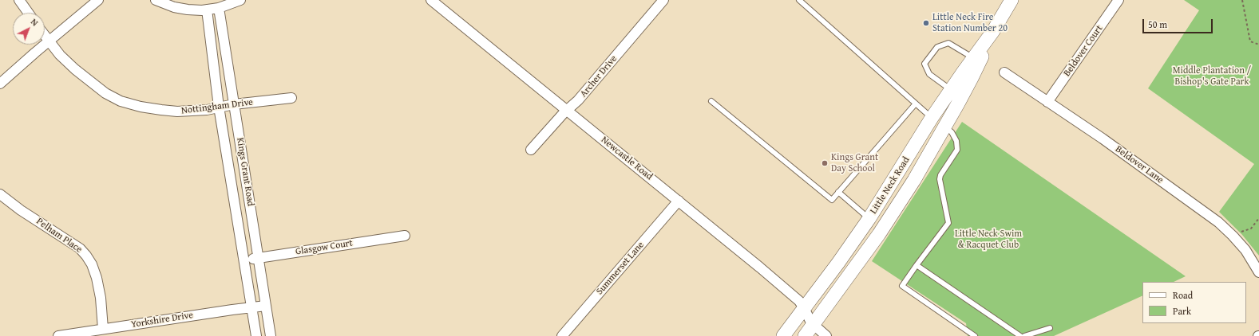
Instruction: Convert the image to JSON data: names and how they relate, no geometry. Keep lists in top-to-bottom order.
{
  "streets": {
    "street": [
      "Beldover Court",
      "Archer Drive",
      "Nottingham Drive",
      "Newcastle Road",
      "Beldover Lane",
      "Kings Grant Road",
      "Little Neck Road",
      "Pelham Place",
      "Glasgow Court",
      "Summerset Lane",
      "Yorkshire Drive"
    ]
  },
  "crossings": [
    ["Beldover Court", "Beldover Lane"],
    ["Archer Drive", "Newcastle Road"],
    ["Nottingham Drive", "Kings Grant Road"],
    ["Newcastle Road", "Little Neck Road"],
    ["Newcastle Road", "Summerset Lane"],
    ["Kings Grant Road", "Glasgow Court"],
    ["Kings Grant Road", "Yorkshire Drive"],
    ["Pelham Place", "Yorkshire Drive"]
  ],
  "parks": ["Middle Plantation / Bishop's Gate Park", "Little Neck Swim & Racquet Club"],
  "places": ["Little Neck Fire Station Number 20", "Kings Grant Day School"],
  "legend": ["Road", "Park"],
  "scale_bar": "50 m",
  "north": "top right"
}
